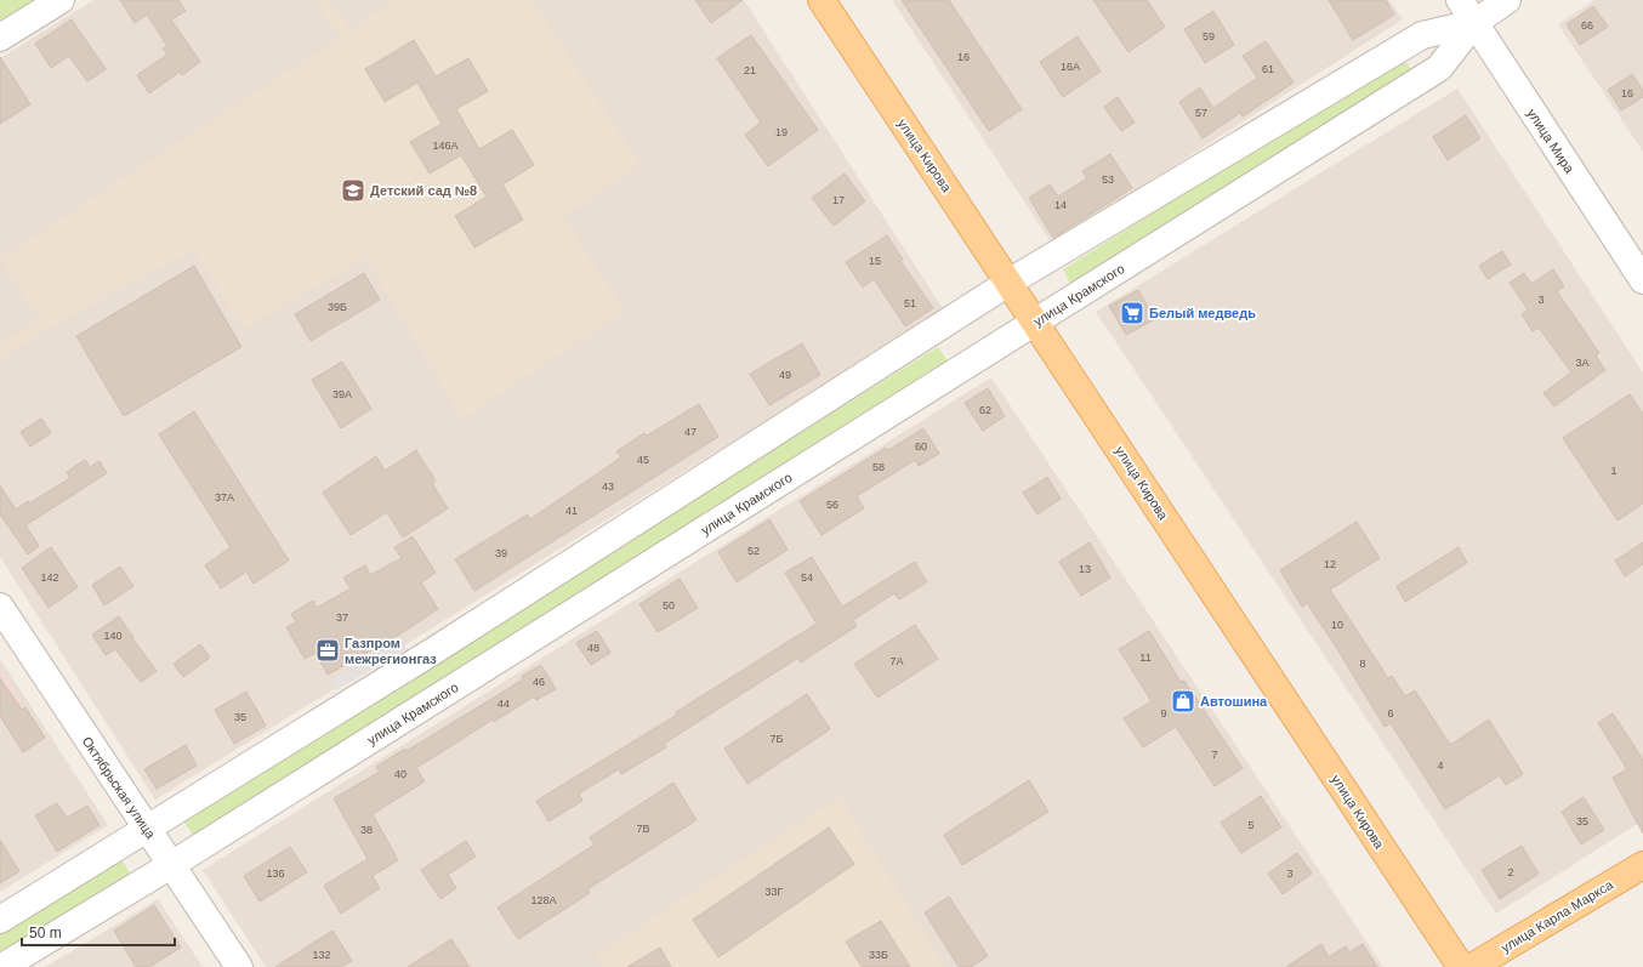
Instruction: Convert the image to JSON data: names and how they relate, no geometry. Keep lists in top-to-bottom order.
{
  "streets": {
    "main road": ["улица Кирова", "улица Карла Маркса"],
    "street": ["улица Мира", "улица Крамского", "Октябрьская улица"]
  },
  "crossings": [
    ["улица Мира", "улица Крамского"],
    ["улица Кирова", "улица Крамского"],
    ["улица Крамского", "Октябрьская улица"]
  ],
  "places": {
    "school or university": ["Детский сад №8"],
    "supermarket": ["Белый медведь"],
    "office": ["Газпром межрегионгаз"],
    "shop": ["Автошина"]
  },
  "house_numbers": [
    "66",
    "59",
    "16",
    "16А",
    "61",
    "21",
    "16",
    "57",
    "19",
    "146А",
    "53",
    "17",
    "14",
    "15",
    "3",
    "51",
    "39Б",
    "3А",
    "49",
    "39А",
    "62",
    "47",
    "60",
    "45",
    "58",
    "1",
    "43",
    "37А",
    "56",
    "41",
    "52",
    "39",
    "12",
    "13",
    "142",
    "54",
    "50",
    "37",
    "10",
    "140",
    "48",
    "11",
    "7А",
    "8",
    "46",
    "44",
    "9",
    "6",
    "35",
    "7Б",
    "7",
    "4",
    "40",
    "35",
    "5",
    "7В",
    "38",
    "2",
    "136",
    "3",
    "33Г",
    "128А",
    "132",
    "33Б"
  ],
  "scale_bar": "50 m"
}
